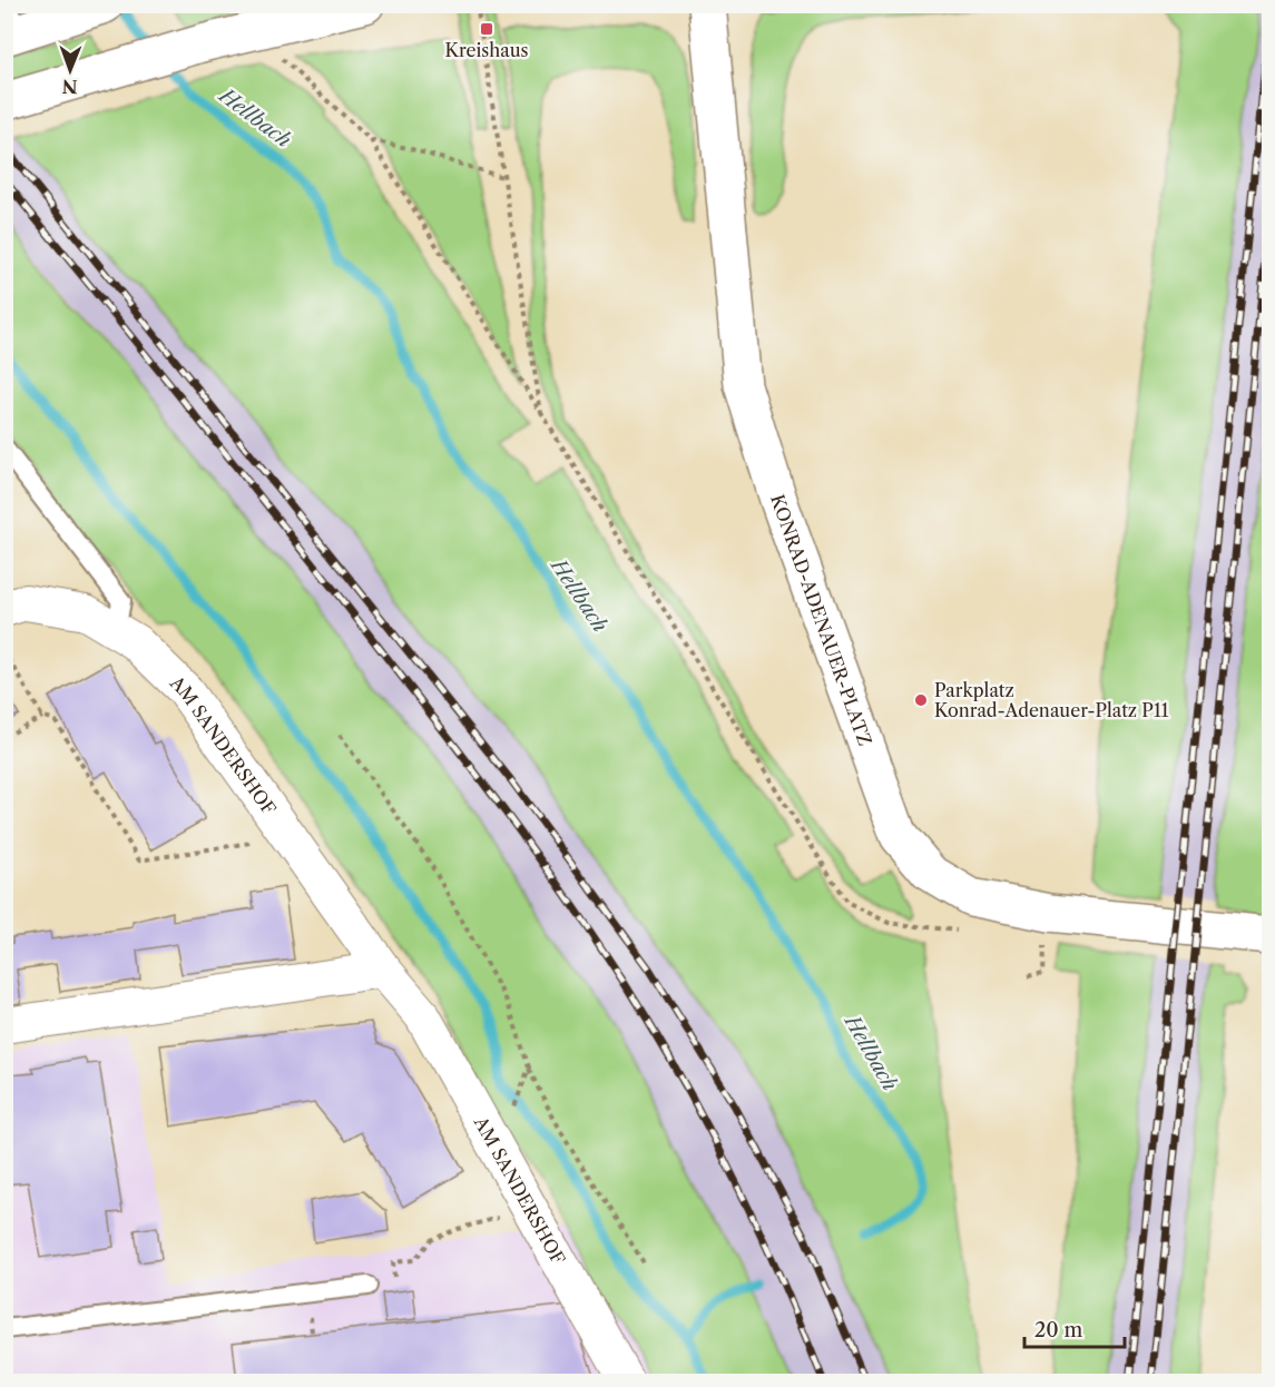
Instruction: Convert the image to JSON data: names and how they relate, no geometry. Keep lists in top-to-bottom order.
{
  "streets": {
    "street": ["KONRAD-ADENAUER-PLATZ", "AM SANDERSHOF"]
  },
  "water": ["Hellbach"],
  "places": {
    "transit": ["Kreishaus"],
    "other": ["Parkplatz Konrad-Adenauer-Platz P11"]
  },
  "scale_bar": "20 m",
  "north": "bottom"
}
